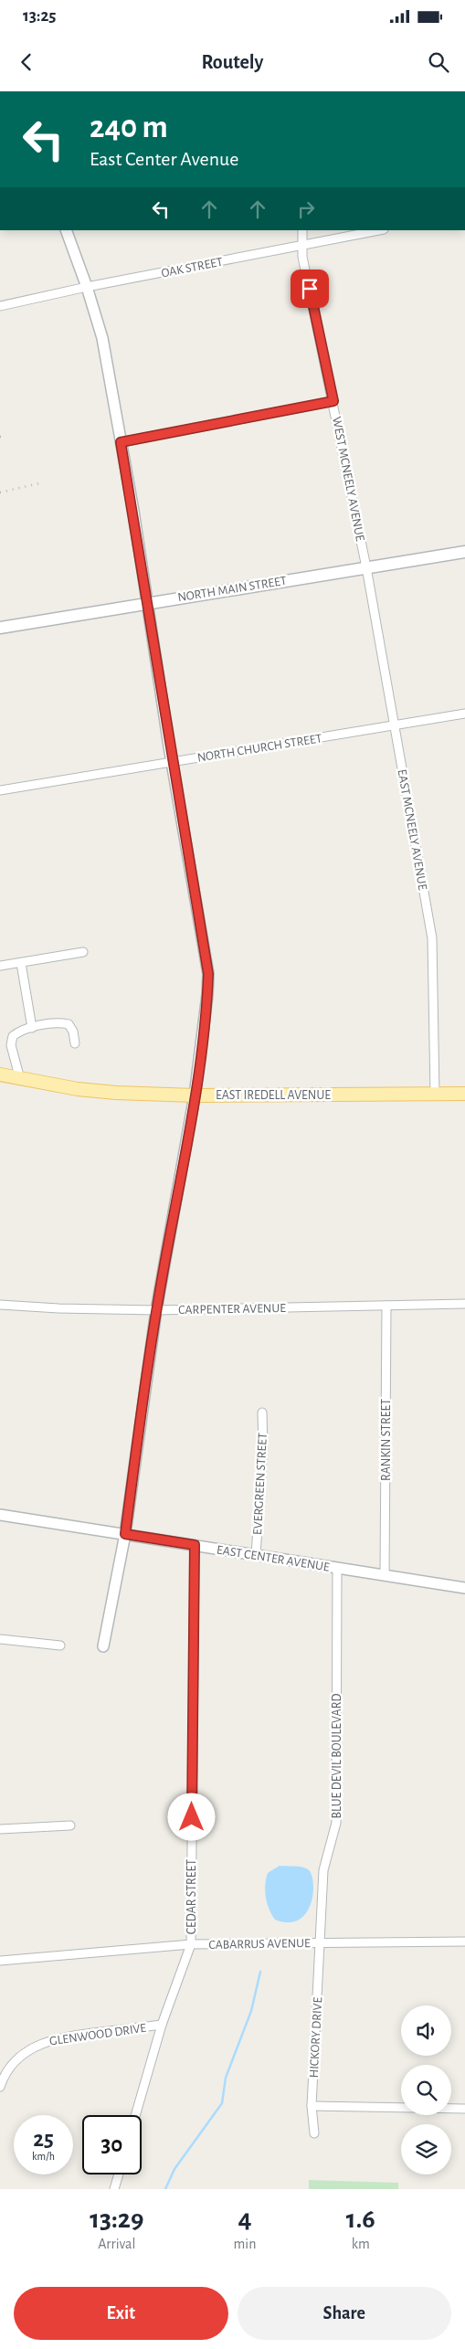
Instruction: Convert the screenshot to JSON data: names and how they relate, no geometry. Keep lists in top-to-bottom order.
{
  "streets": {
    "main road": ["NORTH MAIN STREET", "EAST IREDELL AVENUE"],
    "street": [
      "OAK STREET",
      "WEST MCNEELY AVENUE",
      "NORTH CHURCH STREET",
      "EAST MCNEELY AVENUE",
      "CARPENTER AVENUE",
      "RANKIN STREET",
      "EVERGREEN STREET",
      "EAST CENTER AVENUE",
      "BLUE DEVIL BOULEVARD",
      "CEDAR STREET",
      "CABARRUS AVENUE",
      "GLENWOOD DRIVE",
      "HICKORY DRIVE"
    ]
  },
  "crossings": [
    ["OAK STREET", "WEST MCNEELY AVENUE"],
    ["WEST MCNEELY AVENUE", "NORTH MAIN STREET"],
    ["WEST MCNEELY AVENUE", "EAST MCNEELY AVENUE"],
    ["NORTH MAIN STREET", "EAST MCNEELY AVENUE"],
    ["NORTH CHURCH STREET", "EAST MCNEELY AVENUE"],
    ["EAST MCNEELY AVENUE", "EAST IREDELL AVENUE"],
    ["CARPENTER AVENUE", "RANKIN STREET"],
    ["RANKIN STREET", "EAST CENTER AVENUE"],
    ["EVERGREEN STREET", "EAST CENTER AVENUE"],
    ["EAST CENTER AVENUE", "BLUE DEVIL BOULEVARD"],
    ["EAST CENTER AVENUE", "CEDAR STREET"],
    ["BLUE DEVIL BOULEVARD", "CABARRUS AVENUE"],
    ["BLUE DEVIL BOULEVARD", "HICKORY DRIVE"],
    ["CEDAR STREET", "CABARRUS AVENUE"],
    ["CEDAR STREET", "GLENWOOD DRIVE"],
    ["CABARRUS AVENUE", "HICKORY DRIVE"]
  ],
  "page": {
    "status": "13:25",
    "header": "Routely",
    "turn": ["240 m", "East Center Avenue"],
    "speed": "25 km/h",
    "limit": "30",
    "eta": [
      "13:29",
      "Arrival",
      "4",
      "min",
      "1.6",
      "km"
    ],
    "buttons": ["Exit", "Share"]
  }
}
